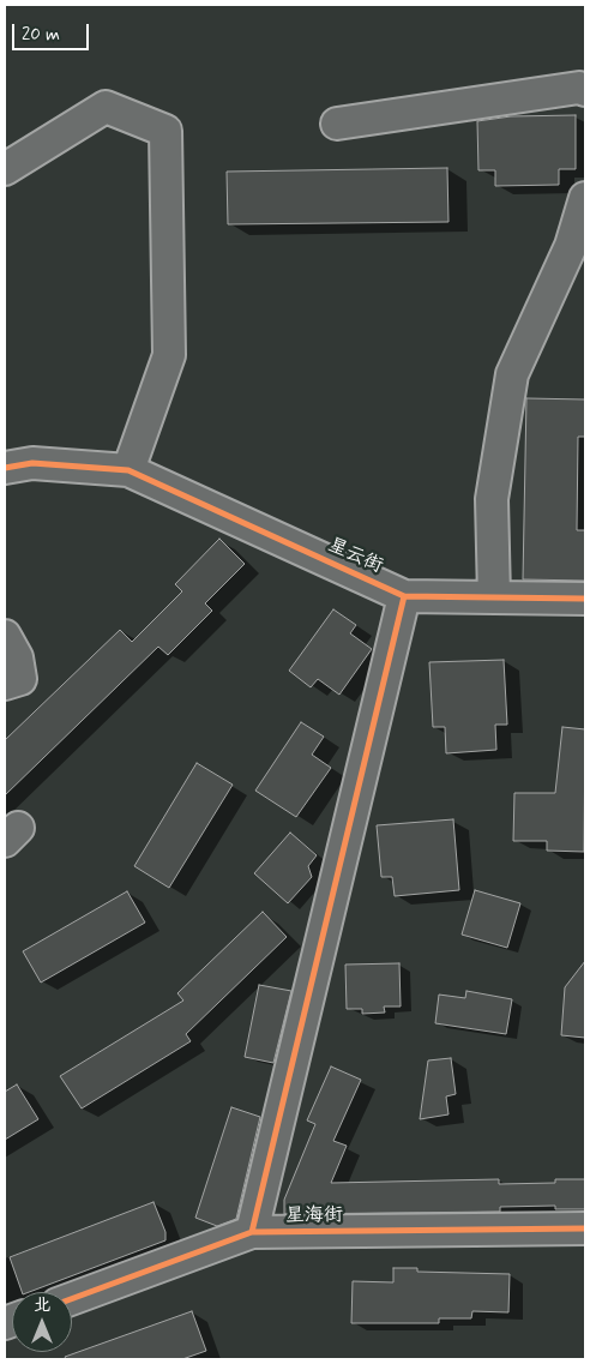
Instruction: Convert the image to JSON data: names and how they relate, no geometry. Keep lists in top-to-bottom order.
{
  "streets": {
    "street": ["星云街", "星海街"]
  },
  "scale_bar": "20 m",
  "north": "top"
}
